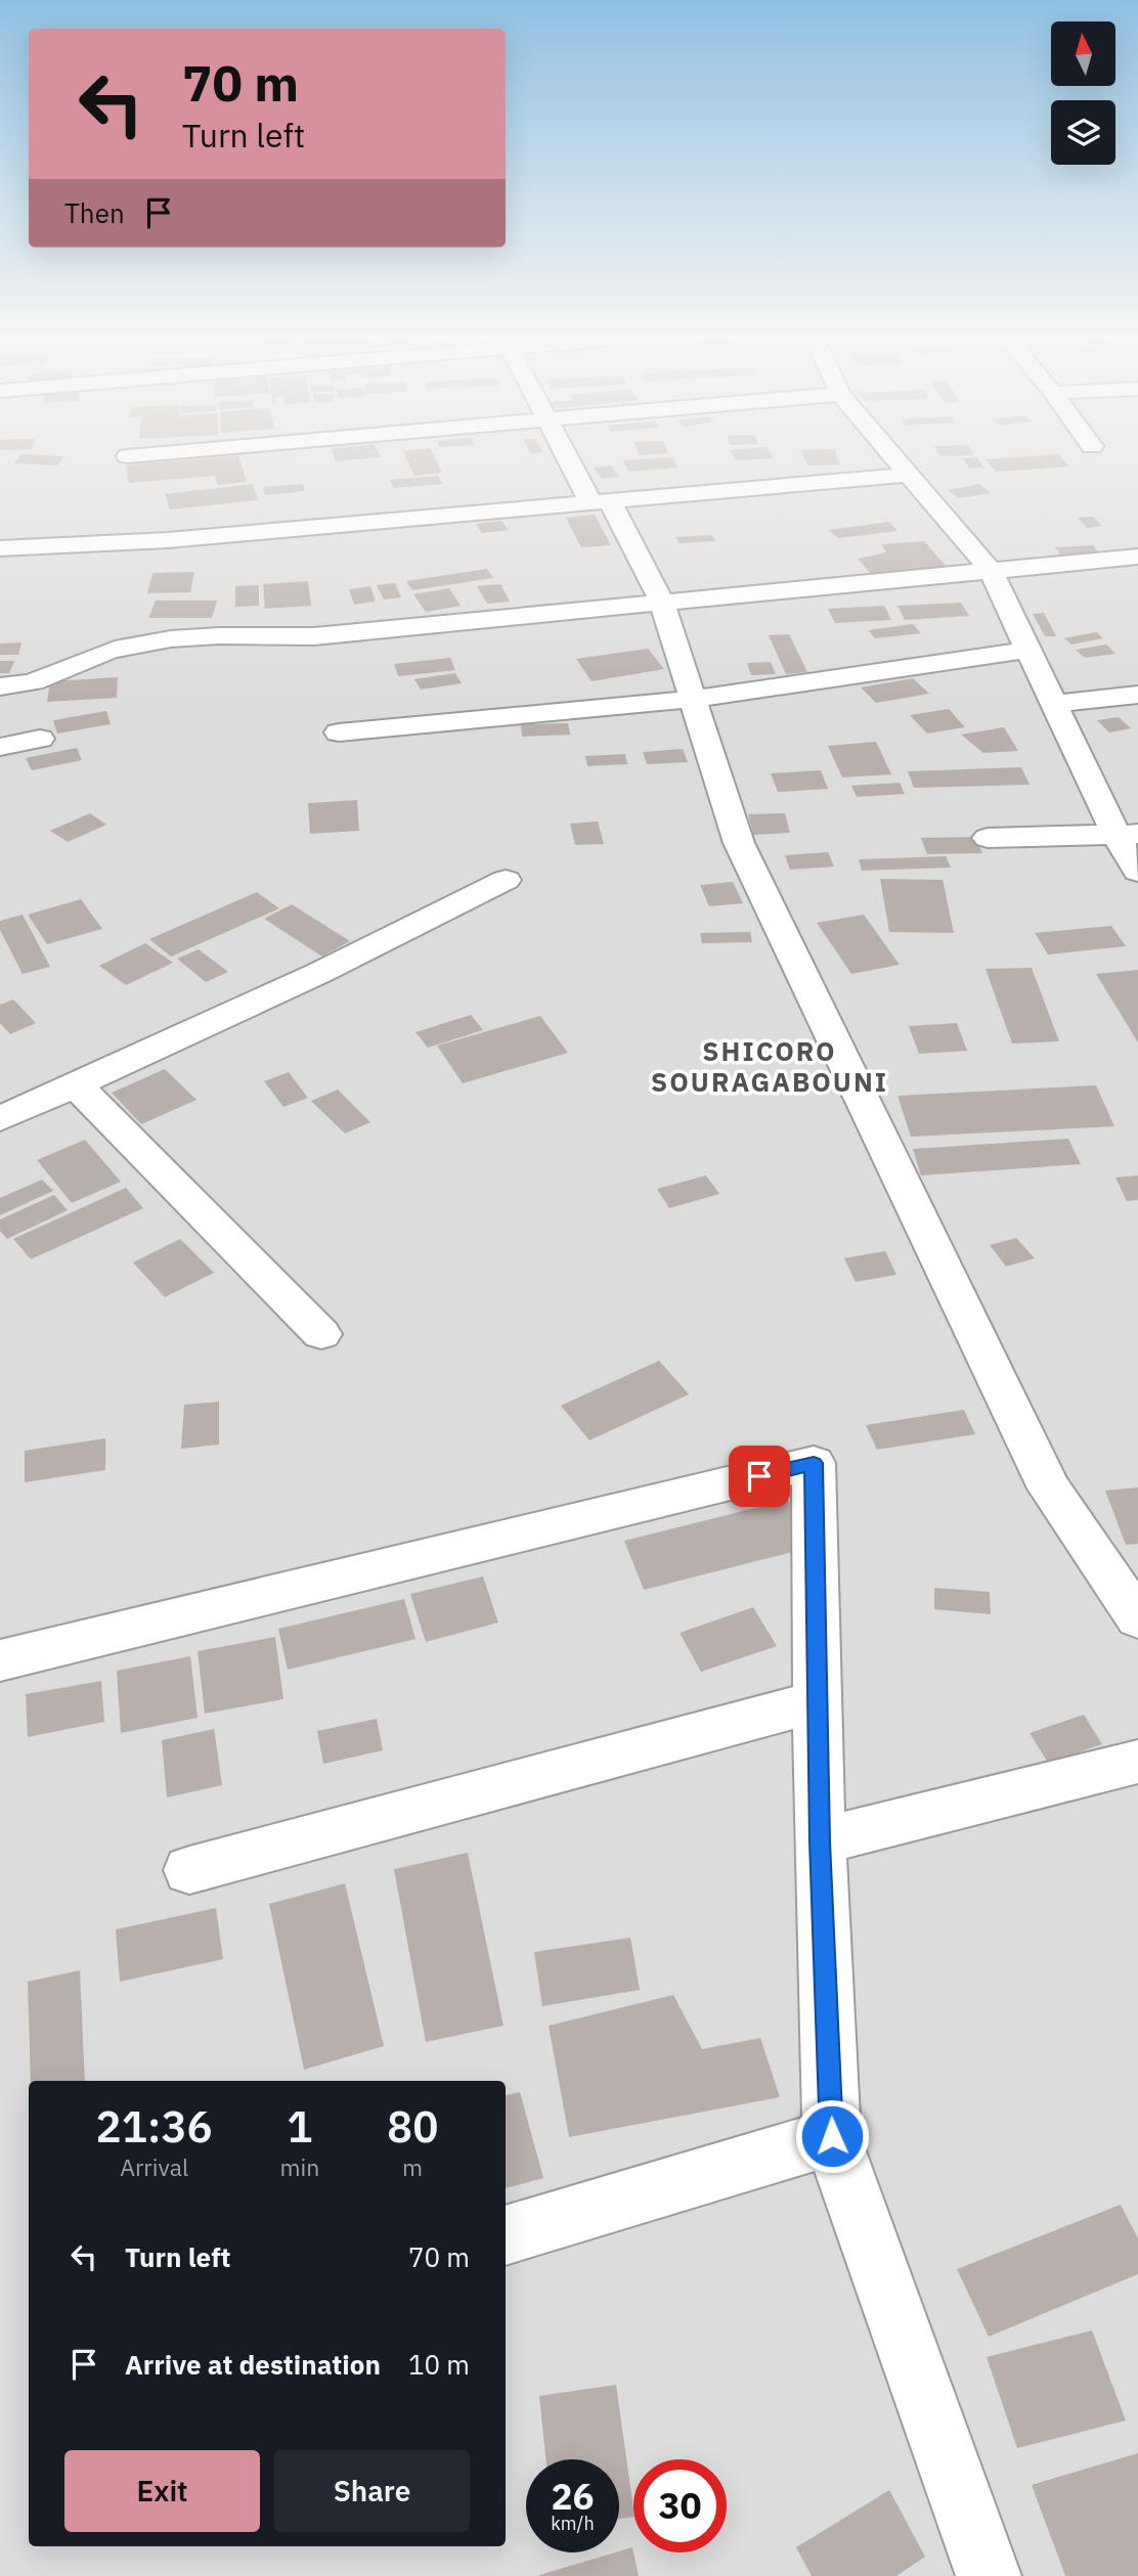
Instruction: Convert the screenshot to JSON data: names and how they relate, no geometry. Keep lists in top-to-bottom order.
{
  "districts": ["SHICORO SOURAGABOUNI"],
  "north": "top",
  "page": {
    "turn": ["70 m", "Turn left"],
    "then": "Then",
    "eta": [
      "21:36",
      "Arrival",
      "1",
      "min",
      "80",
      "m"
    ],
    "list": [
      {
        "name": "Turn left",
        "value": "70 m"
      },
      {
        "name": "Arrive at destination",
        "value": "10 m"
      }
    ],
    "buttons": ["Exit", "Share"],
    "speed": "26 km/h",
    "limit": "30"
  }
}
